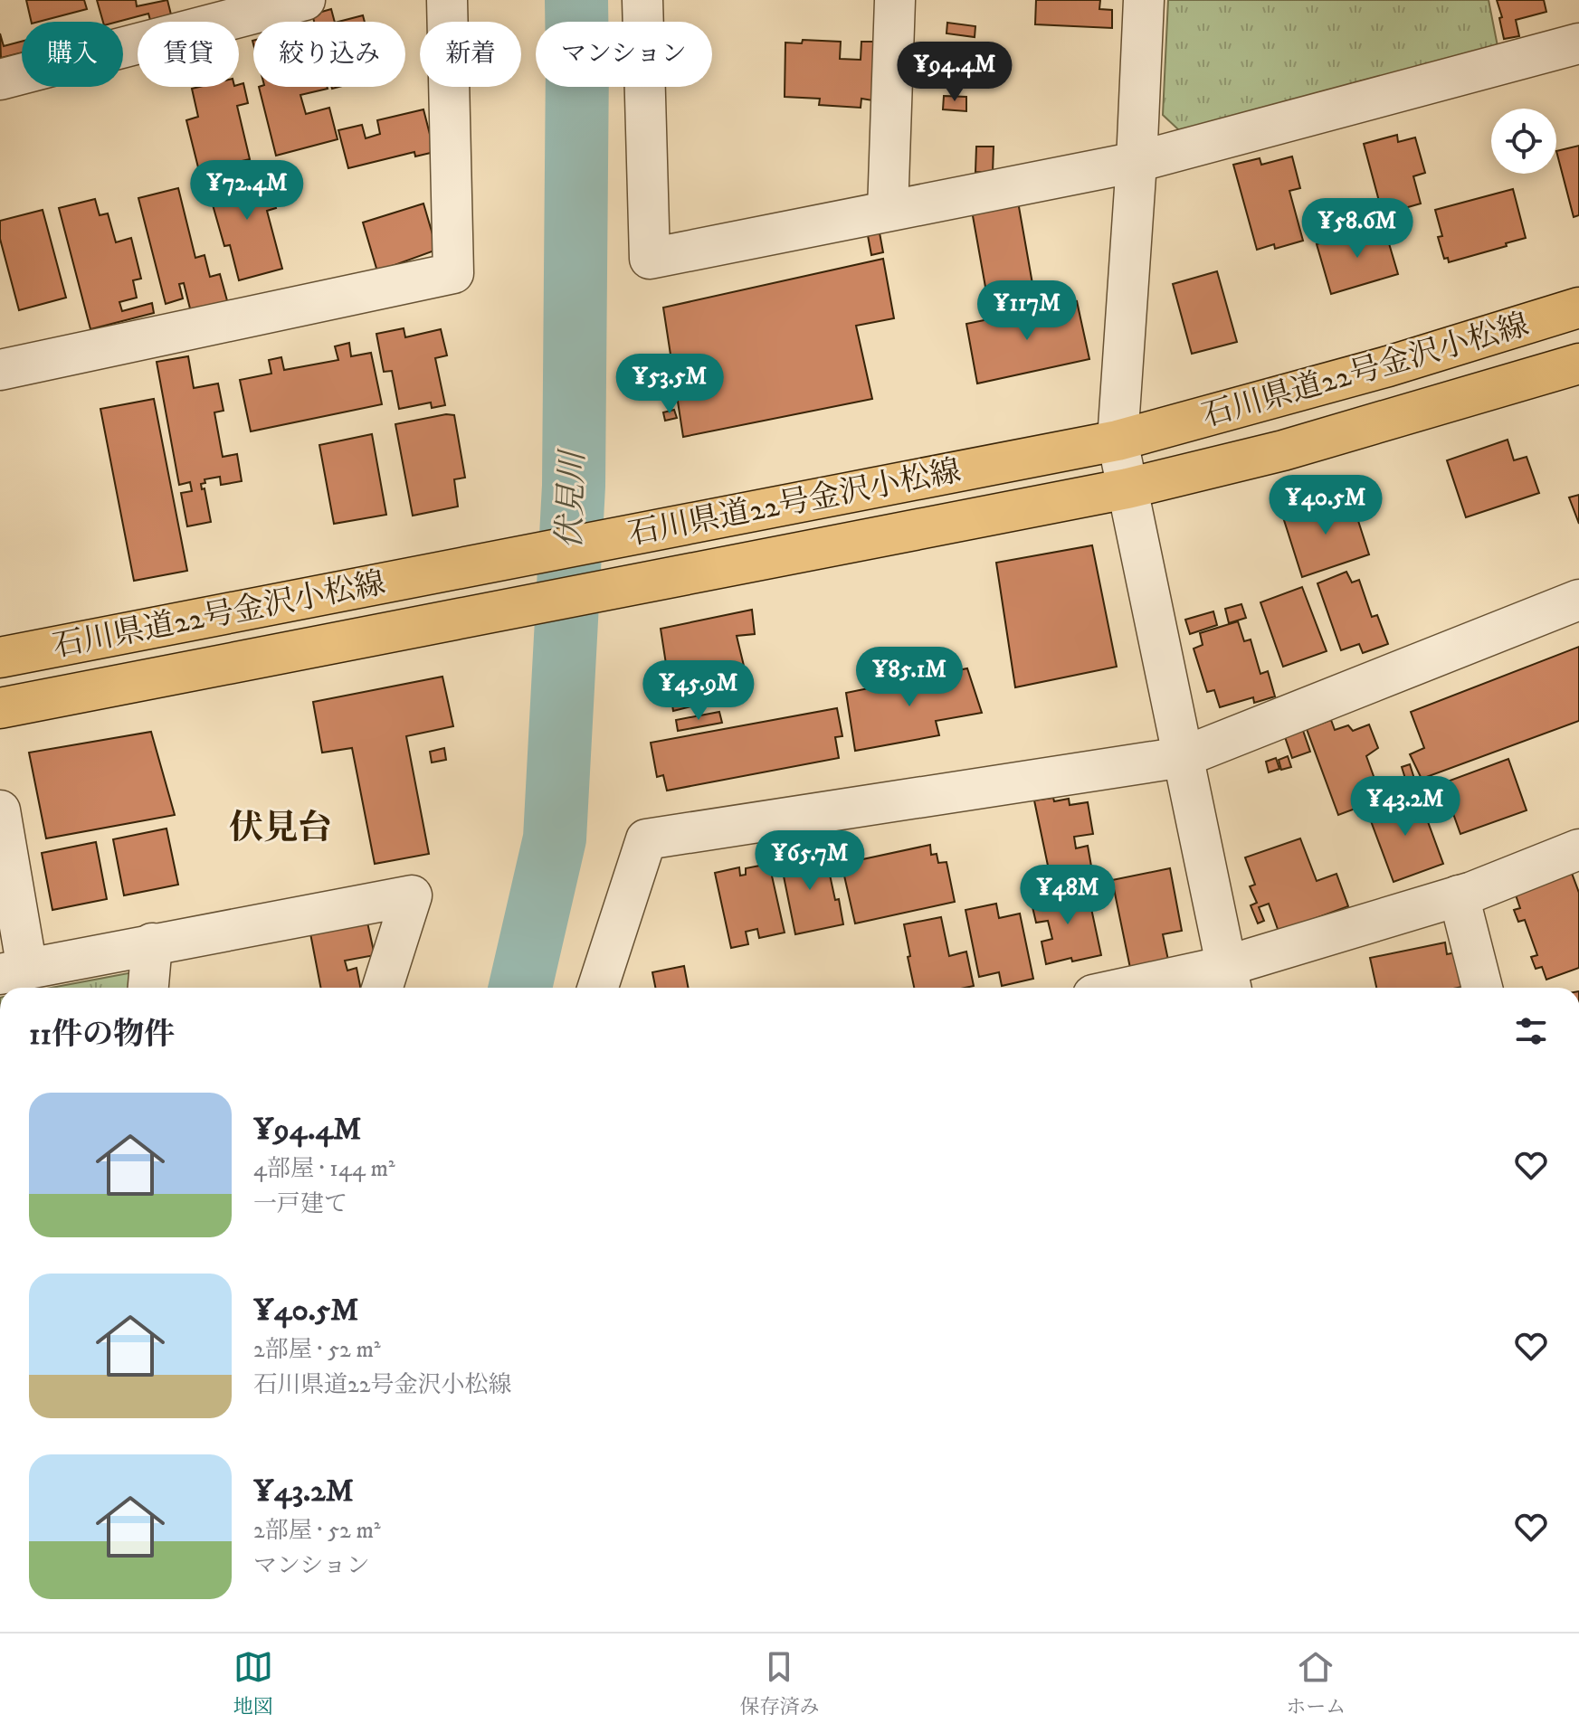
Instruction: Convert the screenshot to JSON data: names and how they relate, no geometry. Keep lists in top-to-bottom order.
{
  "streets": {
    "main road": ["石川県道22号金沢小松線"]
  },
  "districts": ["伏見台"],
  "water": ["伏見川"],
  "page": {
    "chip": [
      "購入",
      "賃貸",
      "絞り込み",
      "新着",
      "マンション"
    ],
    "price": [
      "¥94.4M",
      "¥72.4M",
      "¥58.6M",
      "¥117M",
      "¥53.5M",
      "¥40.5M",
      "¥85.1M",
      "¥45.9M",
      "¥43.2M",
      "¥65.7M",
      "¥48M"
    ],
    "heading": "11件の物件",
    "list": [
      {
        "name": "¥94.4M",
        "note": "4部屋 · 144 m² · 一戸建て"
      },
      {
        "name": "¥40.5M",
        "note": "2部屋 · 52 m² · 石川県道22号金沢小松線"
      },
      {
        "name": "¥43.2M",
        "note": "2部屋 · 52 m² · マンション"
      }
    ],
    "tabs": ["地図", "保存済み", "ホーム"]
  }
}
